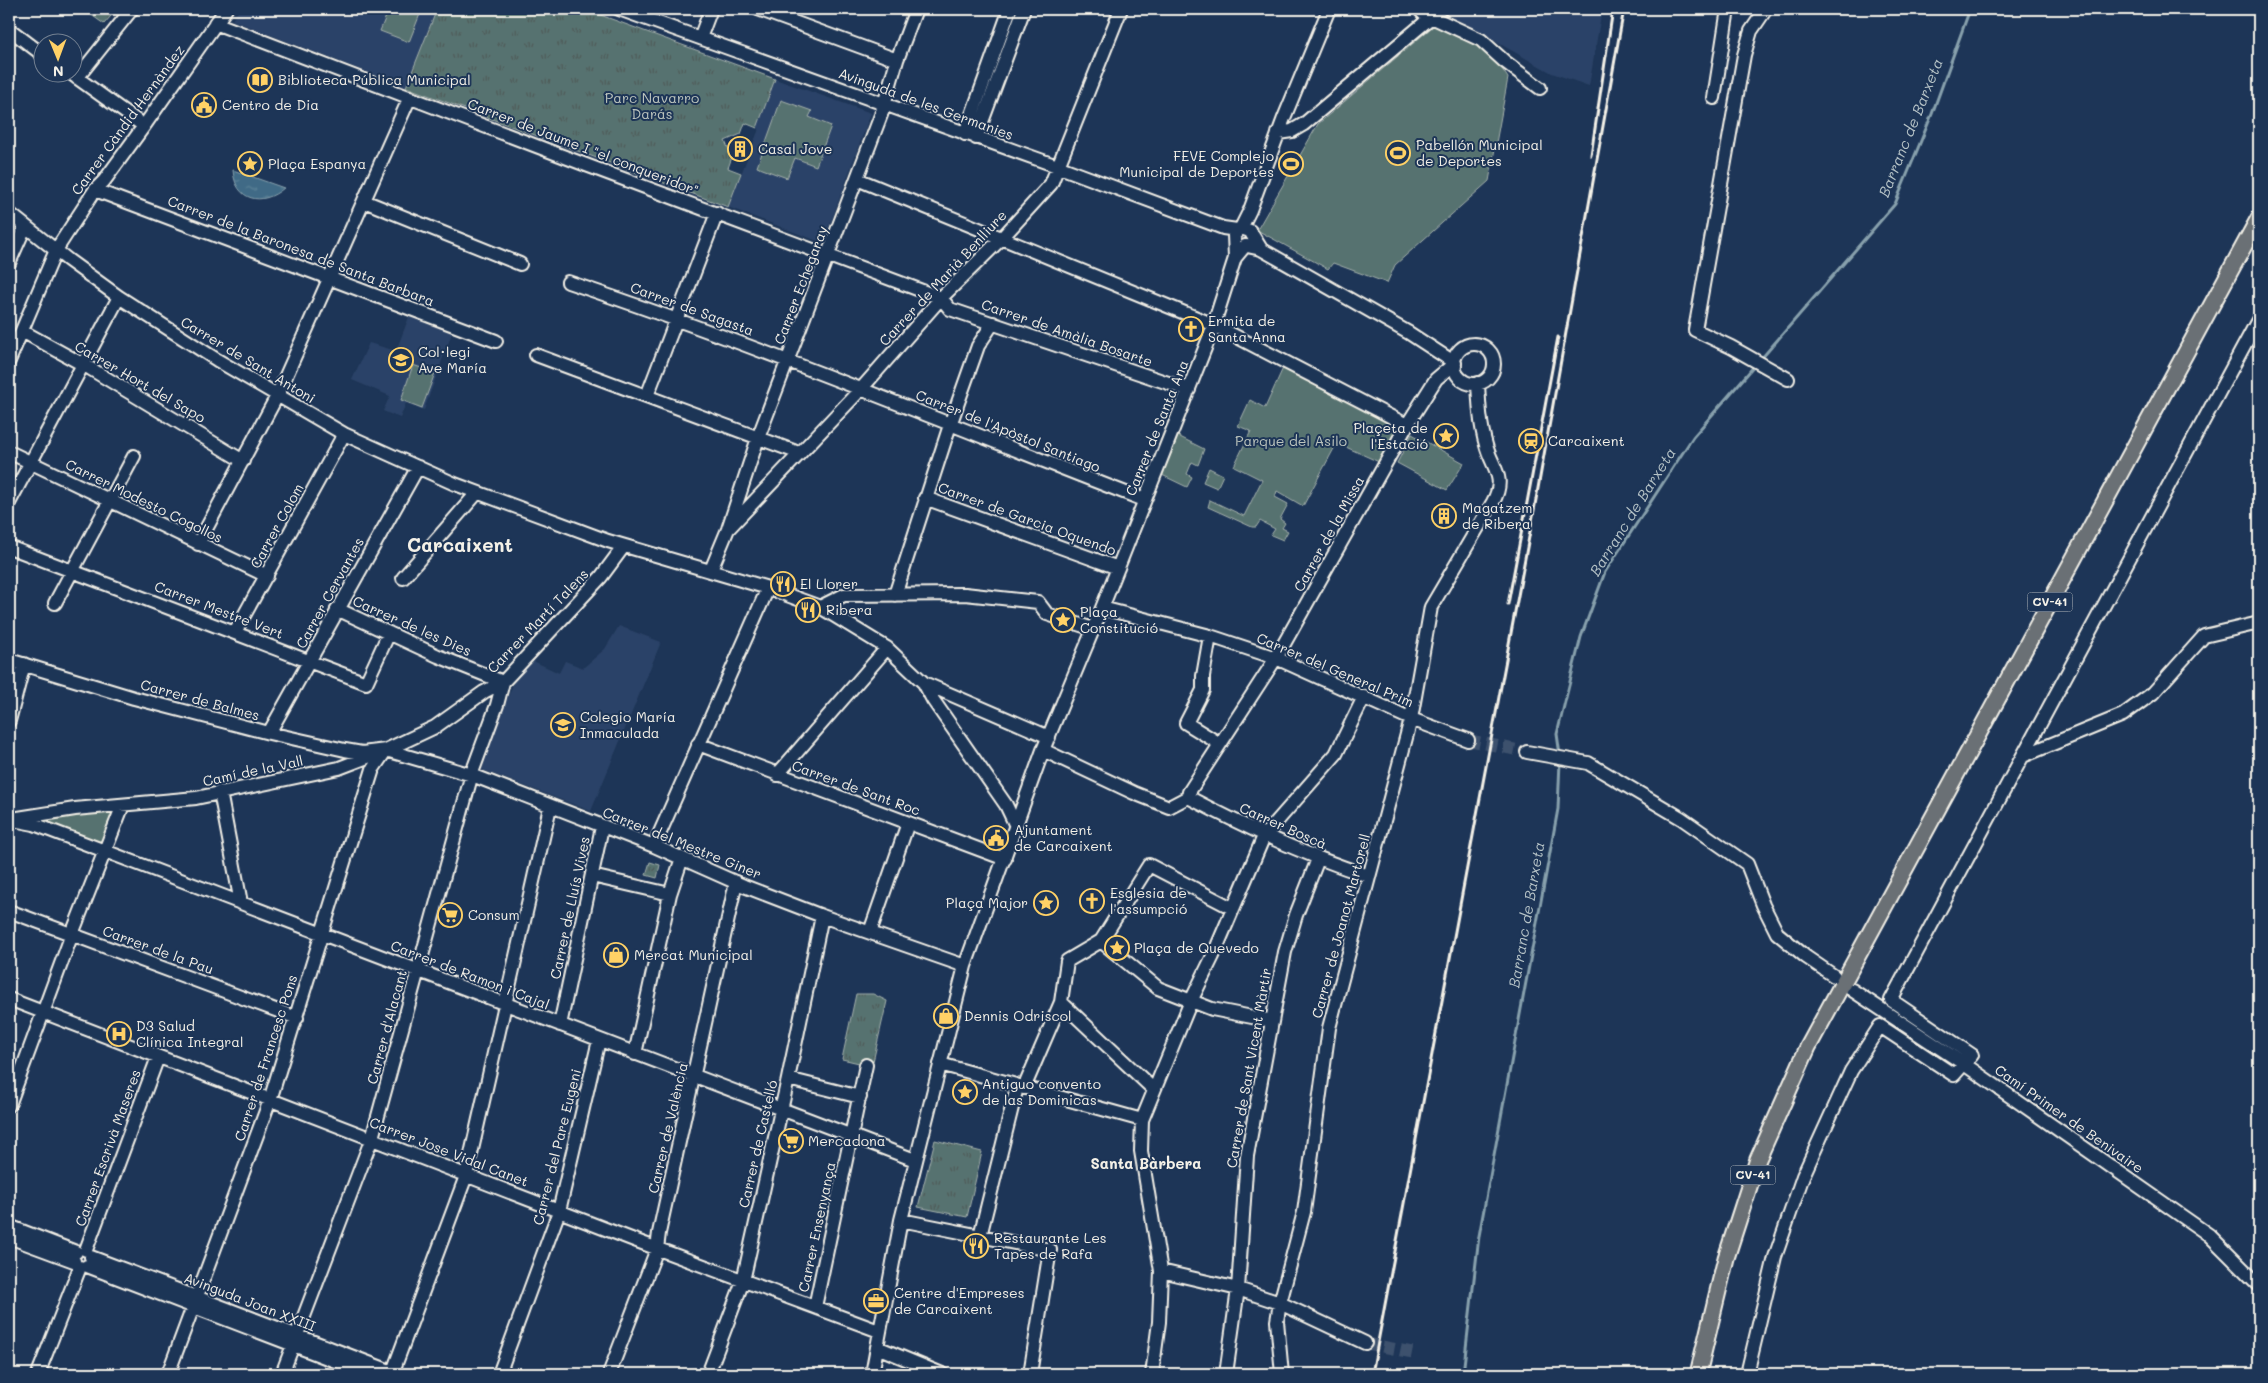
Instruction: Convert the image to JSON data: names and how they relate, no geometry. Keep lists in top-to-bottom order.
{
  "streets": {
    "main road": ["CV-41"],
    "street": [
      "Avinguda de les Germanies",
      "Carrer Càndid Hernàndez",
      "Carrer de Jaume I \"el conqueridor\"",
      "Carrer de la Baronesa de Santa Barbara",
      "Carrer de Marià Benlliure",
      "Carrer Echegaray",
      "Carrer de Sagasta",
      "Carrer de Amàlia Bosarte",
      "Carrer de Sant Antoni",
      "Carrer Hort del Sapo",
      "Carrer de Santa Ana",
      "Carrer de l'Apòstol Santiago",
      "Carrer Modesto Cogollos",
      "Carrer de Garcia Oquendo",
      "Carrer Colom",
      "Carrer de la Missa",
      "Carrer Cervantes",
      "Carrer Mestre Vert",
      "Carrer Martí Talens",
      "Carrer de les Dies",
      "Carrer del General Prim",
      "Carrer de Balmes",
      "Camí de la Vall",
      "Carrer de Sant Roc",
      "Carrer Boscà",
      "Carrer del Mestre Giner",
      "Carrer de Lluís Vives",
      "Carrer de Joanot Martorell",
      "Carrer de la Pau",
      "Carrer de Ramon i Cajal",
      "Carrer d'Alacant",
      "Carrer de Francesc Pons",
      "Carrer de Sant Vicent Màrtir",
      "Camí Primer de Benivaire",
      "Carrer de València",
      "Carrer de Castelló",
      "Carrer del Pare Eugeni",
      "Carrer Escrivà Maseres",
      "Carrer Jose Vidal Canet",
      "Carrer Ensenyança",
      "Avinguda Joan XXIII"
    ]
  },
  "crossings": [
    ["Avinguda de les Germanies", "Carrer de Marià Benlliure"],
    ["Avinguda de les Germanies", "Carrer Echegaray"],
    ["Avinguda de les Germanies", "Carrer de Santa Ana"],
    ["Carrer Càndid Hernàndez", "Carrer de Jaume I \"el conqueridor\""],
    ["Carrer Càndid Hernàndez", "Carrer de la Baronesa de Santa Barbara"],
    ["Carrer Càndid Hernàndez", "Carrer de Sant Antoni"],
    ["Carrer Càndid Hernàndez", "Carrer Hort del Sapo"],
    ["Carrer de Jaume I \"el conqueridor\"", "Carrer de Marià Benlliure"],
    ["Carrer de Jaume I \"el conqueridor\"", "Carrer Echegaray"],
    ["Carrer de Jaume I \"el conqueridor\"", "Carrer de Amàlia Bosarte"],
    ["Carrer de Marià Benlliure", "Carrer Echegaray"],
    ["Carrer de Marià Benlliure", "Carrer de Sagasta"],
    ["Carrer de Marià Benlliure", "Carrer de Amàlia Bosarte"],
    ["Carrer de Marià Benlliure", "Carrer de l'Apòstol Santiago"],
    ["Carrer Echegaray", "Carrer de Sagasta"],
    ["Carrer Echegaray", "Carrer de Sant Antoni"],
    ["Carrer de Sagasta", "Carrer de l'Apòstol Santiago"],
    ["Carrer de Amàlia Bosarte", "Carrer de Santa Ana"],
    ["Carrer de Sant Antoni", "Carrer Colom"],
    ["Carrer de Sant Antoni", "Carrer Cervantes"],
    ["Carrer de Sant Antoni", "Carrer Martí Talens"],
    ["Carrer de Santa Ana", "Carrer de l'Apòstol Santiago"],
    ["Carrer de Santa Ana", "Carrer de Garcia Oquendo"],
    ["Carrer de Santa Ana", "Carrer del General Prim"],
    ["Carrer Modesto Cogollos", "Carrer Colom"],
    ["Carrer Colom", "Carrer Mestre Vert"],
    ["Carrer de la Missa", "Carrer del General Prim"],
    ["Carrer de la Missa", "Carrer Boscà"],
    ["Carrer de la Missa", "Carrer de Joanot Martorell"],
    ["Carrer Cervantes", "Carrer Mestre Vert"],
    ["Carrer Cervantes", "Carrer de les Dies"],
    ["Carrer Cervantes", "Carrer de Balmes"],
    ["Carrer Mestre Vert", "Carrer de les Dies"],
    ["Carrer Martí Talens", "Carrer de les Dies"],
    ["Carrer Martí Talens", "Carrer de Balmes"],
    ["Carrer Martí Talens", "Camí de la Vall"],
    ["Carrer Martí Talens", "Carrer del Mestre Giner"],
    ["Carrer Martí Talens", "Carrer d'Alacant"],
    ["Carrer Martí Talens", "Carrer de Francesc Pons"],
    ["Carrer de les Dies", "Carrer d'Alacant"],
    ["Carrer del General Prim", "Carrer de Joanot Martorell"],
    ["Carrer de Balmes", "Camí de la Vall"],
    ["Carrer de Balmes", "Carrer del Mestre Giner"],
    ["Carrer de Balmes", "Carrer de Francesc Pons"],
    ["Camí de la Vall", "Carrer del Mestre Giner"],
    ["Camí de la Vall", "Carrer de Ramon i Cajal"],
    ["Camí de la Vall", "Carrer de Francesc Pons"],
    ["Carrer Boscà", "Carrer de Joanot Martorell"],
    ["Carrer Boscà", "Carrer de Sant Vicent Màrtir"],
    ["Carrer del Mestre Giner", "Carrer de Lluís Vives"],
    ["Carrer del Mestre Giner", "Carrer d'Alacant"],
    ["Carrer del Mestre Giner", "Carrer de Francesc Pons"],
    ["Carrer del Mestre Giner", "Carrer de València"],
    ["Carrer del Mestre Giner", "Carrer de Castelló"],
    ["Carrer de Lluís Vives", "Carrer de Ramon i Cajal"],
    ["Carrer de la Pau", "Carrer de Francesc Pons"],
    ["Carrer de Ramon i Cajal", "Carrer d'Alacant"],
    ["Carrer de Ramon i Cajal", "Carrer de Francesc Pons"],
    ["Carrer de Ramon i Cajal", "Carrer de València"],
    ["Carrer de Ramon i Cajal", "Carrer de Castelló"],
    ["Carrer de Ramon i Cajal", "Carrer del Pare Eugeni"],
    ["Carrer de Ramon i Cajal", "Carrer Ensenyança"],
    ["Carrer d'Alacant", "Carrer Jose Vidal Canet"],
    ["Carrer d'Alacant", "Avinguda Joan XXIII"],
    ["Carrer de Francesc Pons", "Carrer Jose Vidal Canet"],
    ["Carrer de Francesc Pons", "Avinguda Joan XXIII"],
    ["Carrer de València", "Carrer Jose Vidal Canet"],
    ["Carrer de Castelló", "Carrer Jose Vidal Canet"],
    ["Carrer del Pare Eugeni", "Carrer Jose Vidal Canet"],
    ["Carrer Escrivà Maseres", "Carrer Jose Vidal Canet"],
    ["Carrer Escrivà Maseres", "Avinguda Joan XXIII"],
    ["Carrer Jose Vidal Canet", "Carrer Ensenyança"]
  ],
  "districts": ["Carcaixent", "Santa Bàrbera"],
  "water": ["Barranc de Barxeta"],
  "parks": ["Parc Navarro Darás", "Parque del Asilo"],
  "places": {
    "library": ["Biblioteca Pública Municipal"],
    "public building": ["Centro de Dia", "Ajuntament de Carcaixent"],
    "building": ["Casal Jove", "Magatzem de Ribera"],
    "sports": ["Pabellón Municipal de Deportes", "FEVE Complejo Municipal de Deportes"],
    "place": [
      "Plaça Espanya",
      "Plaçeta de l'Estació",
      "Plaça Constitució",
      "Plaça Major",
      "Plaça de Quevedo",
      "Antiguo convento de las Dominicas"
    ],
    "church": ["Ermita de Santa Anna", "Esglesia de l'assumpció"],
    "school or university": ["Col·legi Ave María", "Colegio María Inmaculada"],
    "station": ["Carcaixent"],
    "restaurant": ["El Llorer", "Ribera", "Restaurante Les Tapes de Rafa"],
    "supermarket": ["Consum", "Mercadona"],
    "shop": ["Mercat Municipal", "Dennis Odriscol"],
    "hospital": ["D3 Salud Clínica Integral"],
    "office": ["Centre d'Empreses de Carcaixent"]
  },
  "north": "bottom"
}
